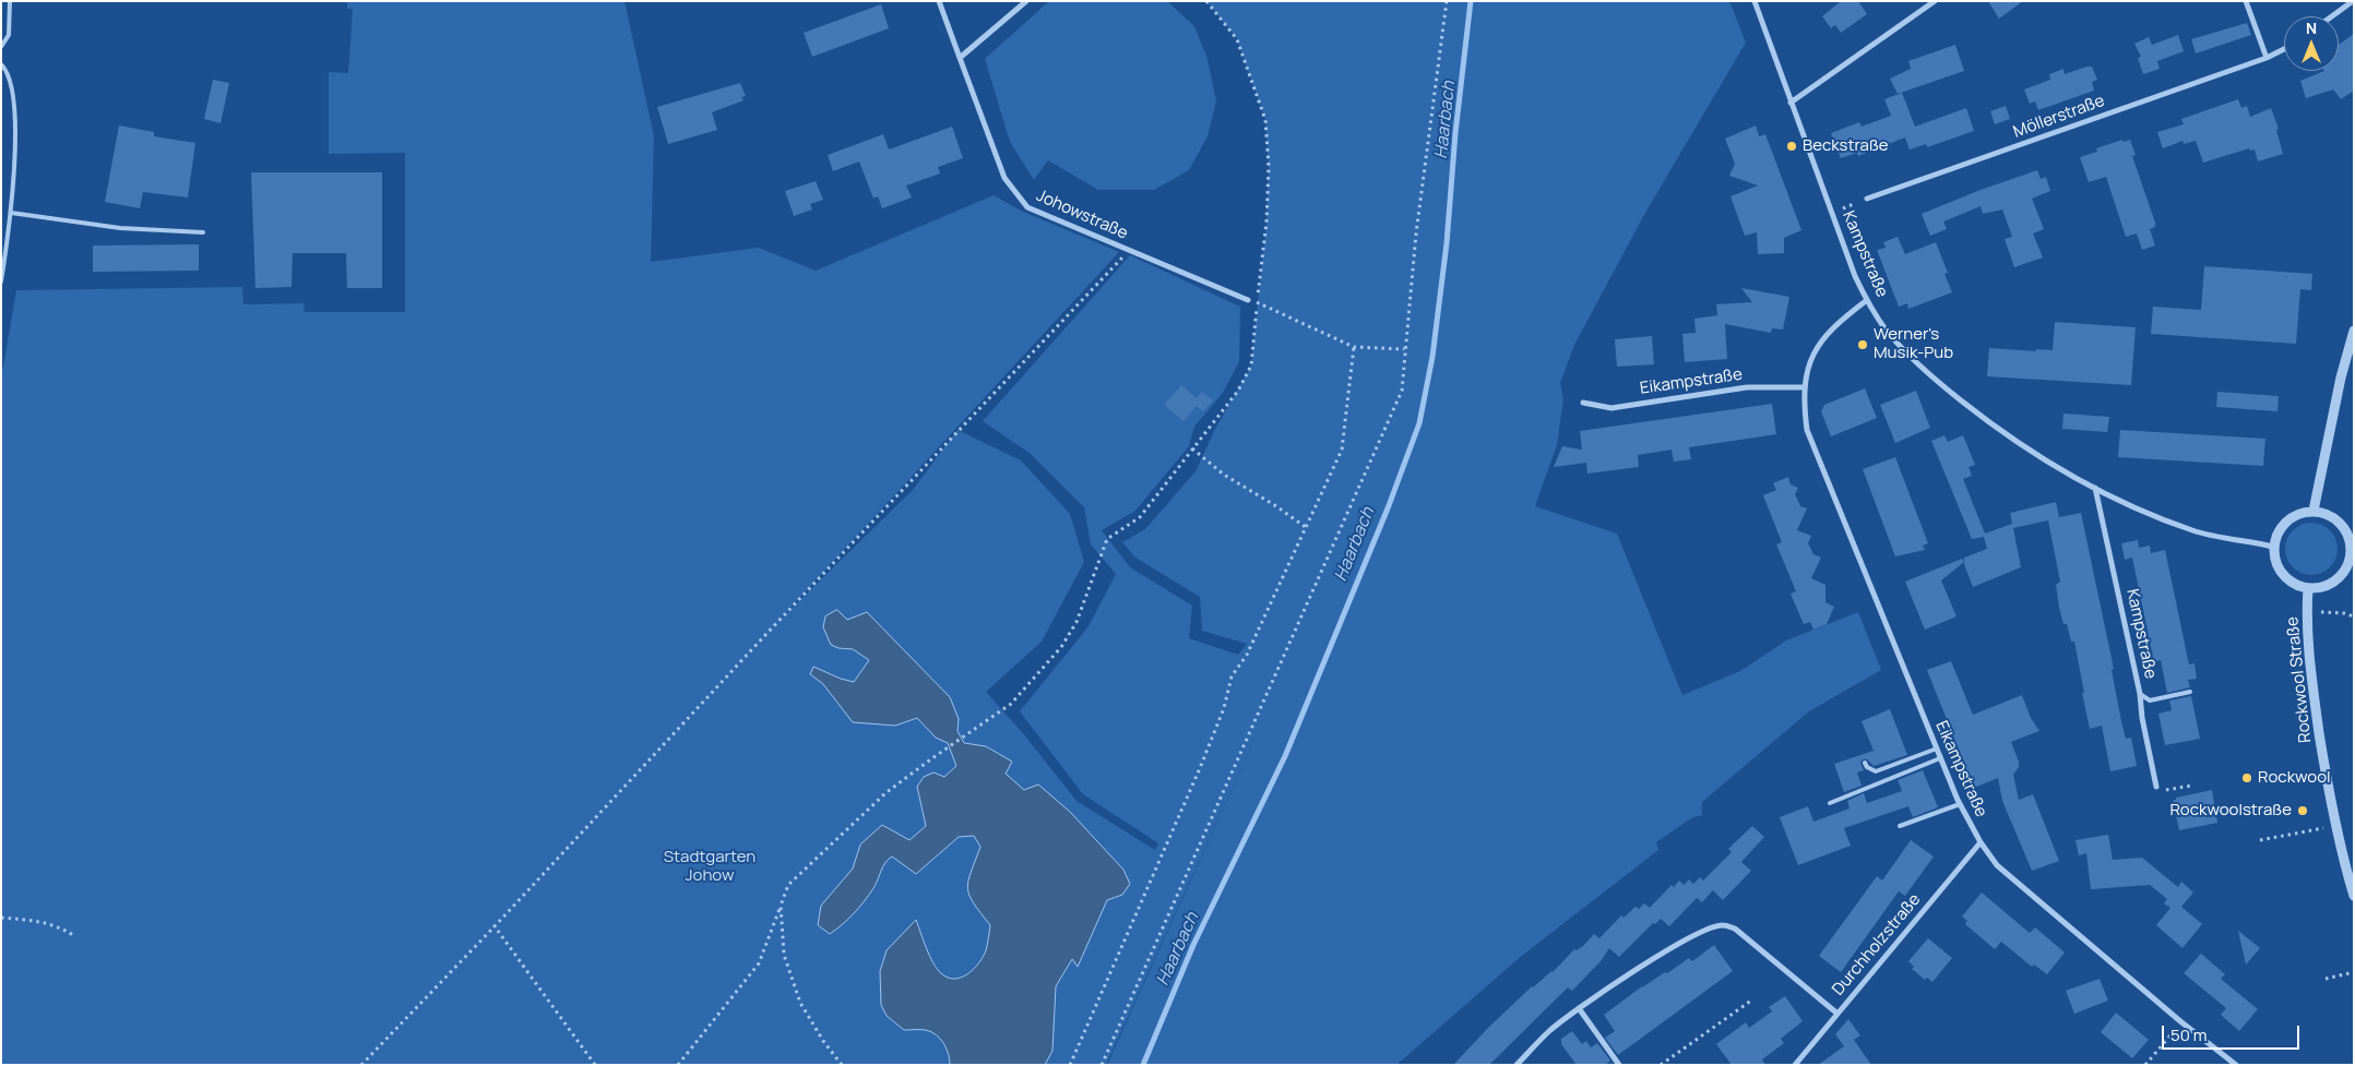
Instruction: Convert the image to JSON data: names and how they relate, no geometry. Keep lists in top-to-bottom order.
{
  "streets": {
    "street": [
      "Möllerstraße",
      "Johowstraße",
      "Kampstraße",
      "Eikampstraße",
      "Rockwool Straße",
      "Durchholzstraße"
    ]
  },
  "crossings": [
    ["Kampstraße", "Eikampstraße"],
    ["Kampstraße", "Rockwool Straße"],
    ["Eikampstraße", "Durchholzstraße"]
  ],
  "water": ["Haarbach"],
  "parks": ["Stadtgarten Johow"],
  "places": [
    "Beckstraße",
    "Werner's Musik-Pub",
    "Rockwool",
    "Rockwoolstraße"
  ],
  "scale_bar": "50 m",
  "north": "top"
}
